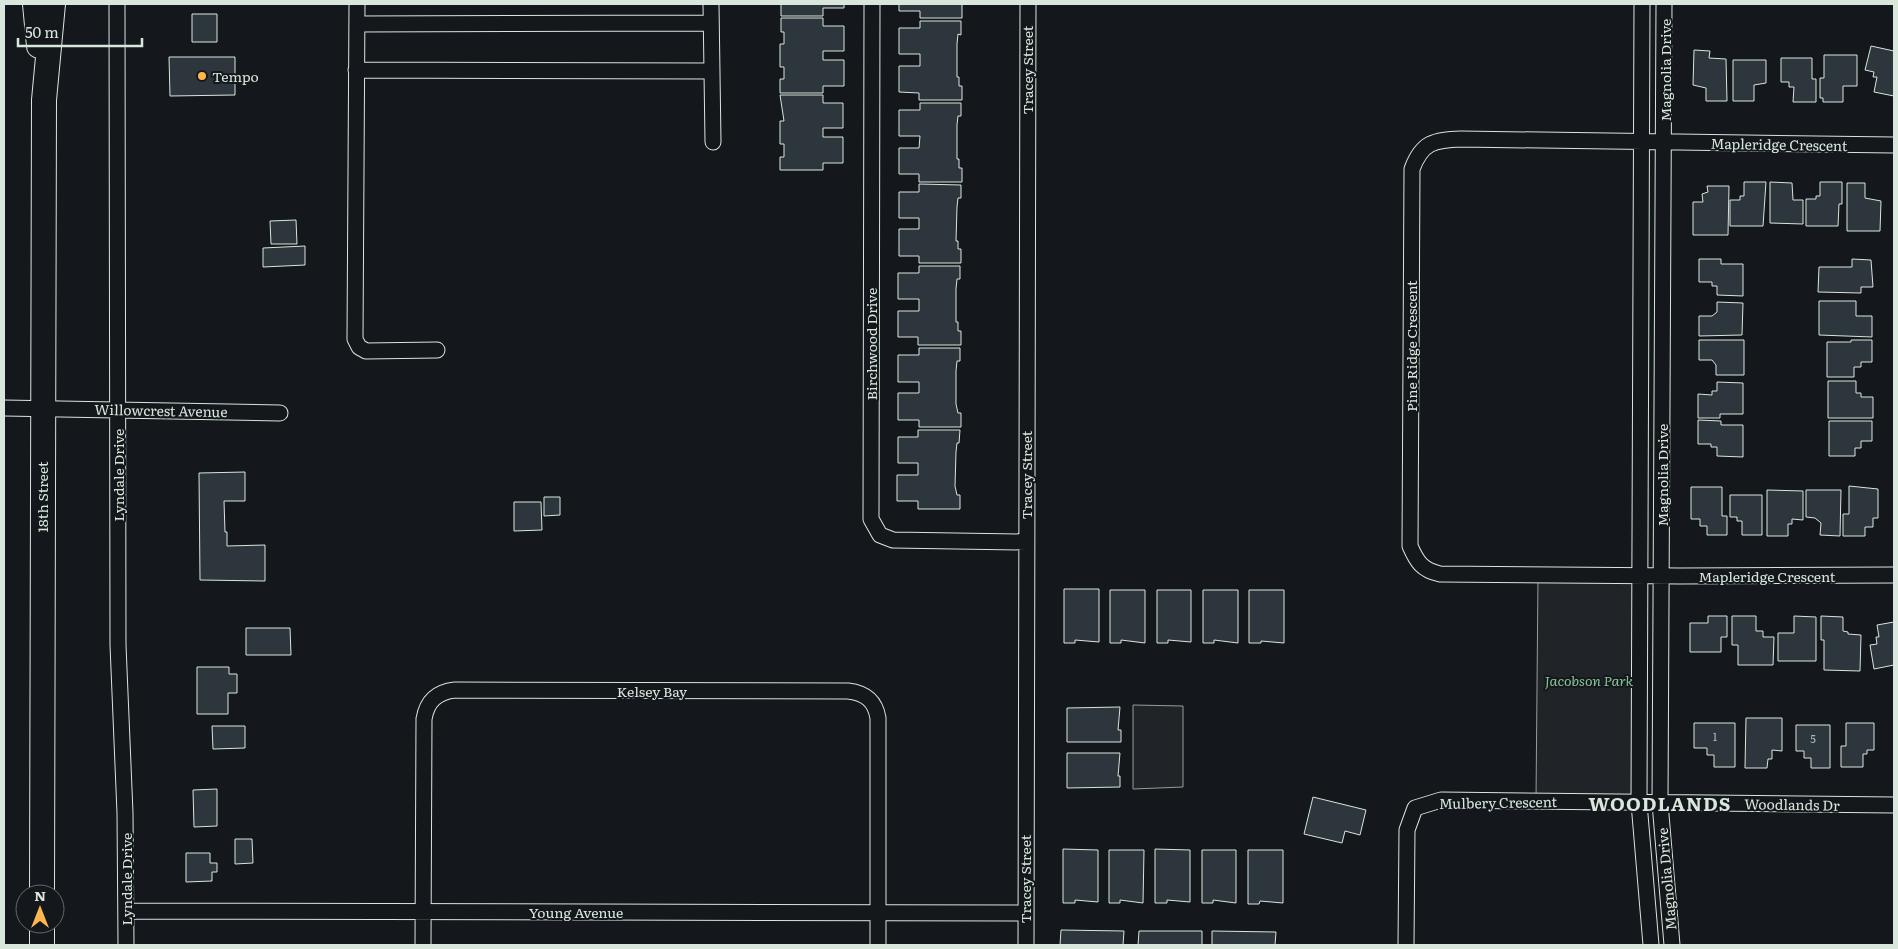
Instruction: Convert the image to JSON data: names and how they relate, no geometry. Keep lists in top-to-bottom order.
{
  "streets": {
    "main road": ["18th Street"],
    "street": [
      "Tracey Street",
      "Magnolia Drive",
      "Mapleridge Crescent",
      "Birchwood Drive",
      "Pine Ridge Crescent",
      "Willowcrest Avenue",
      "Lyndale Drive",
      "Kelsey Bay",
      "Mulbery Crescent",
      "Woodlands Dr",
      "Young Avenue"
    ]
  },
  "crossings": [
    ["Tracey Street", "Birchwood Drive"],
    ["Tracey Street", "Young Avenue"],
    ["Magnolia Drive", "Mapleridge Crescent"],
    ["Magnolia Drive", "Pine Ridge Crescent"],
    ["Magnolia Drive", "Mulbery Crescent"],
    ["Magnolia Drive", "Woodlands Dr"],
    ["Mapleridge Crescent", "Pine Ridge Crescent"],
    ["Willowcrest Avenue", "Lyndale Drive"],
    ["Willowcrest Avenue", "18th Street"],
    ["Lyndale Drive", "Young Avenue"],
    ["Kelsey Bay", "Young Avenue"],
    ["Mulbery Crescent", "Woodlands Dr"]
  ],
  "districts": ["WOODLANDS"],
  "parks": ["Jacobson Park"],
  "places": ["Tempo"],
  "house_numbers": ["1", "5"],
  "scale_bar": "50 m",
  "north": "top"
}
